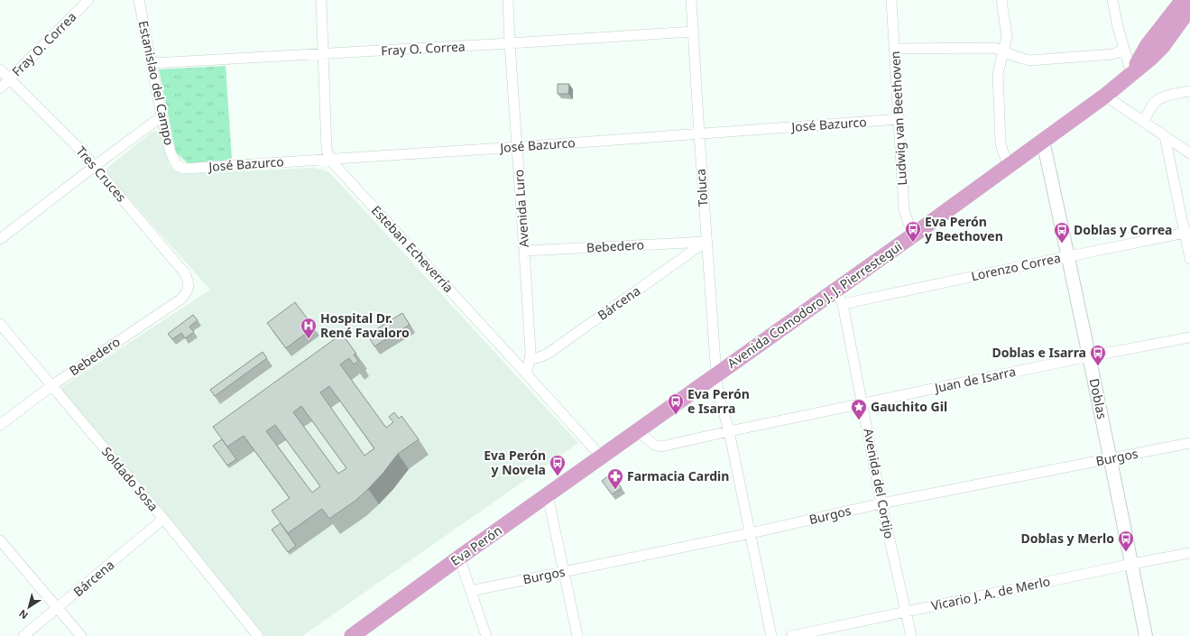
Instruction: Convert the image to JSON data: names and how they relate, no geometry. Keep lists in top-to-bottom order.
{
  "streets": {
    "main road": ["Avenida Comodoro J. J. Pierrestegui", "Eva Perón"],
    "street": [
      "Fray O. Correa",
      "Estanislao del Campo",
      "Ludwig van Beethoven",
      "José Bazurco",
      "Tres Cruces",
      "Toluca",
      "Avenida Luro",
      "Bebedero",
      "Esteban Echeverría",
      "Lorenzo Correa",
      "Bárcena",
      "Juan de Isarra",
      "Doblas",
      "Burgos",
      "Soldado Sosa",
      "Avenida del Cortijo",
      "Vicario J. A. de Merlo"
    ]
  },
  "crossings": [
    ["Fray O. Correa", "Estanislao del Campo"],
    ["Fray O. Correa", "Tres Cruces"],
    ["Fray O. Correa", "Toluca"],
    ["Fray O. Correa", "Avenida Luro"],
    ["Fray O. Correa", "Esteban Echeverría"],
    ["Estanislao del Campo", "José Bazurco"],
    ["Ludwig van Beethoven", "José Bazurco"],
    ["Ludwig van Beethoven", "Avenida Comodoro J. J. Pierrestegui"],
    ["José Bazurco", "Toluca"],
    ["José Bazurco", "Avenida Luro"],
    ["José Bazurco", "Esteban Echeverría"],
    ["Tres Cruces", "Bebedero"],
    ["Toluca", "Bebedero"],
    ["Toluca", "Bárcena"],
    ["Toluca", "Avenida Comodoro J. J. Pierrestegui"],
    ["Toluca", "Juan de Isarra"],
    ["Toluca", "Burgos"],
    ["Avenida Luro", "Bebedero"],
    ["Avenida Luro", "Esteban Echeverría"],
    ["Avenida Luro", "Bárcena"],
    ["Bebedero", "Bárcena"],
    ["Bebedero", "Soldado Sosa"],
    ["Esteban Echeverría", "Avenida Comodoro J. J. Pierrestegui"],
    ["Esteban Echeverría", "Eva Perón"],
    ["Lorenzo Correa", "Doblas"],
    ["Lorenzo Correa", "Avenida del Cortijo"],
    ["Bárcena", "Soldado Sosa"],
    ["Avenida Comodoro J. J. Pierrestegui", "Juan de Isarra"],
    ["Avenida Comodoro J. J. Pierrestegui", "Doblas"],
    ["Avenida Comodoro J. J. Pierrestegui", "Avenida del Cortijo"],
    ["Avenida Comodoro J. J. Pierrestegui", "Eva Perón"],
    ["Juan de Isarra", "Doblas"],
    ["Juan de Isarra", "Avenida del Cortijo"],
    ["Doblas", "Burgos"],
    ["Doblas", "Vicario J. A. de Merlo"],
    ["Burgos", "Avenida del Cortijo"],
    ["Avenida del Cortijo", "Vicario J. A. de Merlo"]
  ],
  "places": {
    "bus stop": [
      "Eva Perón y Beethoven",
      "Doblas y Correa",
      "Doblas e Isarra",
      "Eva Perón e Isarra",
      "Eva Perón y Novela",
      "Doblas y Merlo"
    ],
    "hospital": ["Hospital Dr. René Favaloro"],
    "place": ["Gauchito Gil"],
    "pharmacy": ["Farmacia Cardin"]
  },
  "north": "bottom left"
}
